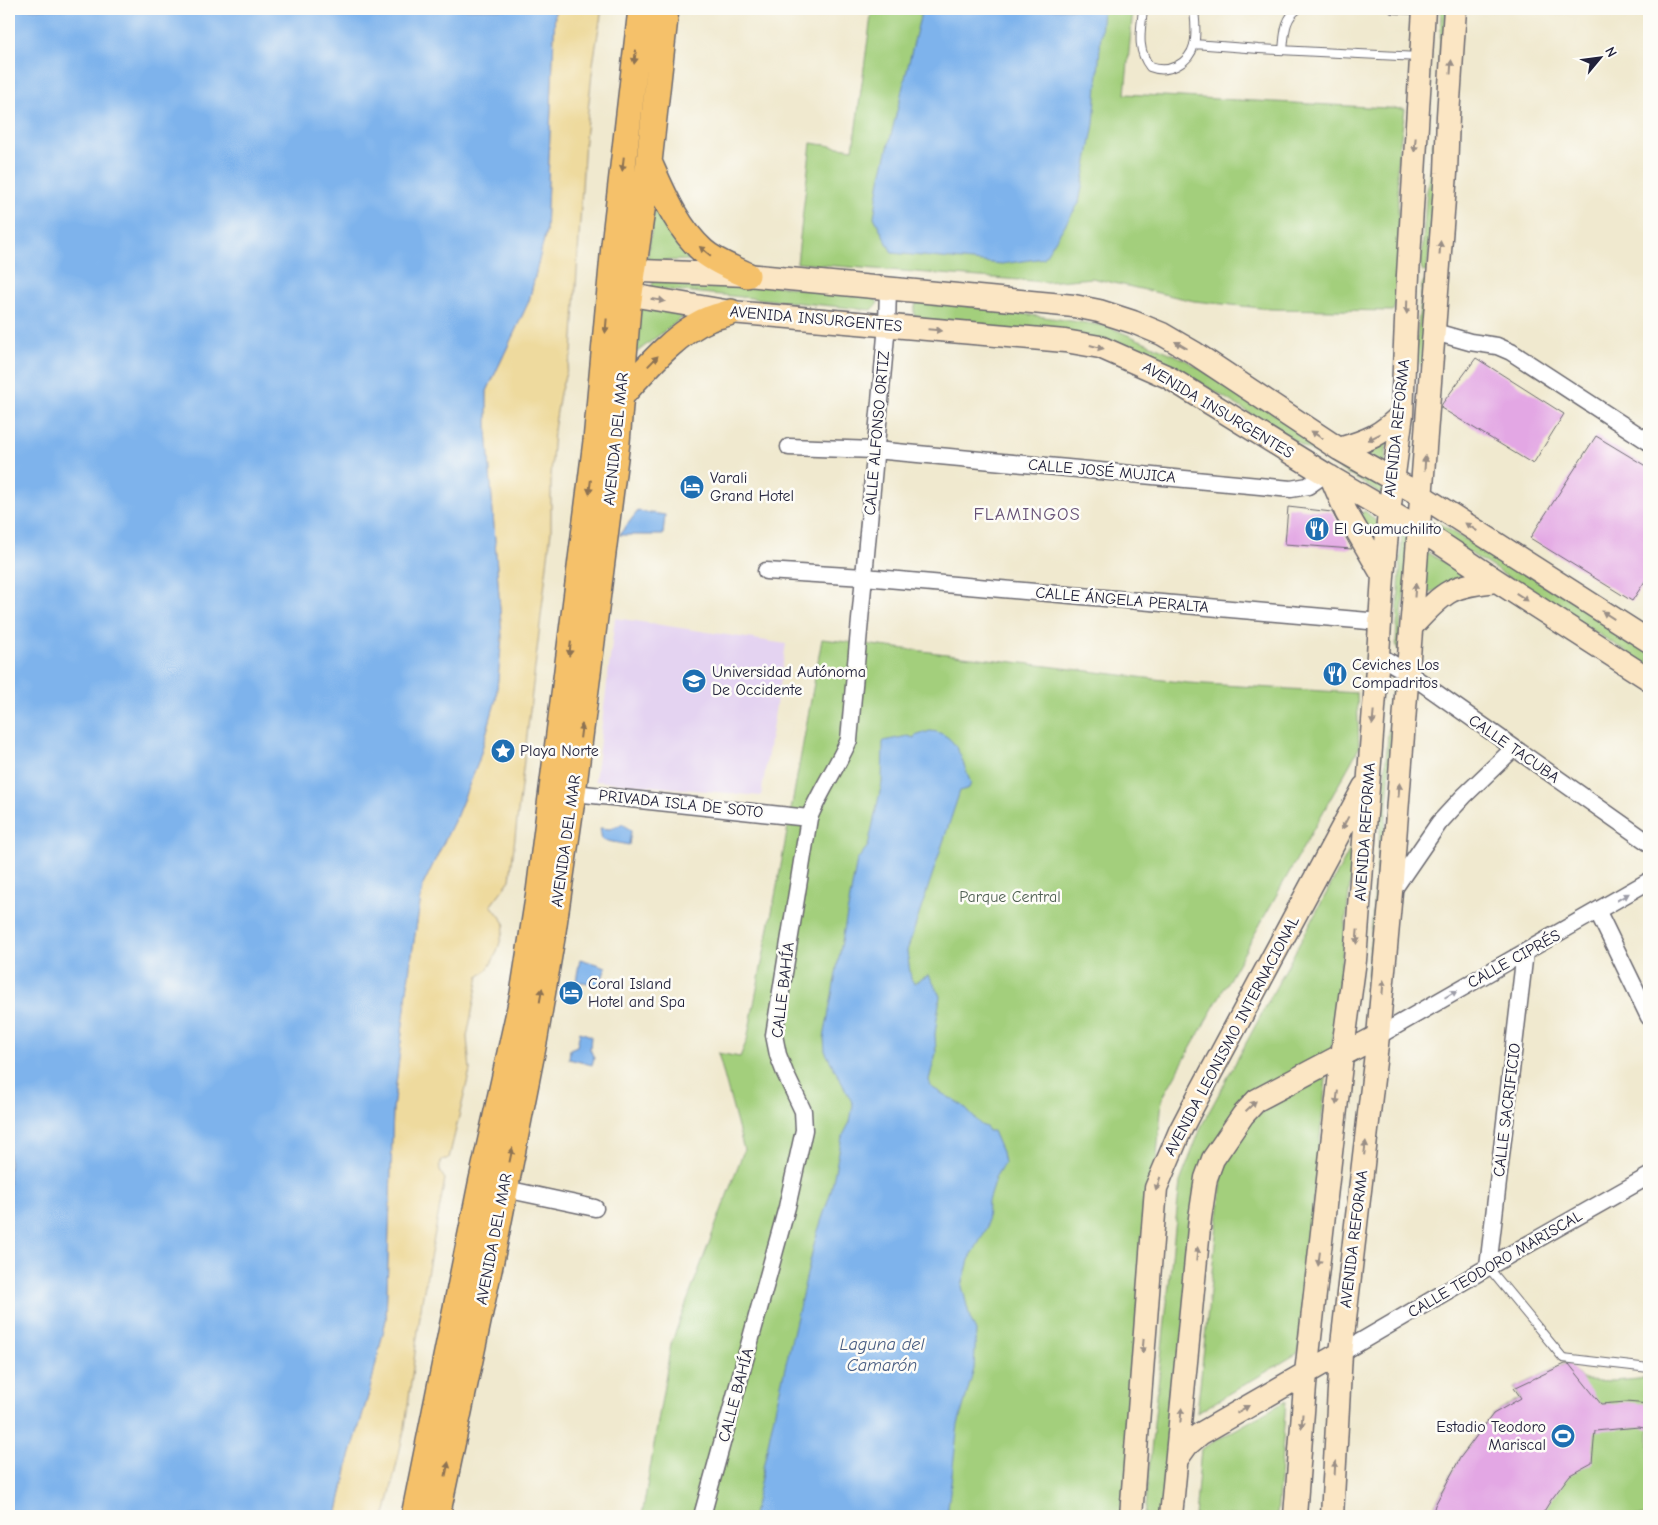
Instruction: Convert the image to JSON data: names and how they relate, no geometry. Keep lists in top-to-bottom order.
{
  "streets": {
    "main road": [
      "AVENIDA INSURGENTES",
      "AVENIDA REFORMA",
      "AVENIDA DEL MAR",
      "AVENIDA LEONISMO INTERNACIONAL"
    ],
    "street": [
      "CALLE ALFONSO ORTIZ",
      "CALLE JOSÉ MUJICA",
      "CALLE ÁNGELA PERALTA",
      "CALLE TACUBA",
      "PRIVADA ISLA DE SOTO",
      "CALLE CIPRÉS",
      "CALLE BAHÍA",
      "CALLE SACRIFICIO",
      "CALLE TEODORO MARISCAL"
    ]
  },
  "crossings": [
    ["AVENIDA INSURGENTES", "AVENIDA REFORMA"],
    ["AVENIDA INSURGENTES", "CALLE ALFONSO ORTIZ"],
    ["AVENIDA INSURGENTES", "AVENIDA DEL MAR"],
    ["AVENIDA INSURGENTES", "CALLE JOSÉ MUJICA"],
    ["AVENIDA REFORMA", "CALLE ÁNGELA PERALTA"],
    ["AVENIDA REFORMA", "CALLE TACUBA"],
    ["AVENIDA REFORMA", "CALLE CIPRÉS"],
    ["AVENIDA REFORMA", "AVENIDA LEONISMO INTERNACIONAL"],
    ["AVENIDA REFORMA", "CALLE TEODORO MARISCAL"],
    ["CALLE ALFONSO ORTIZ", "CALLE JOSÉ MUJICA"],
    ["CALLE ALFONSO ORTIZ", "CALLE ÁNGELA PERALTA"],
    ["CALLE ALFONSO ORTIZ", "CALLE BAHÍA"],
    ["AVENIDA DEL MAR", "PRIVADA ISLA DE SOTO"],
    ["CALLE ÁNGELA PERALTA", "CALLE BAHÍA"],
    ["PRIVADA ISLA DE SOTO", "CALLE BAHÍA"],
    ["CALLE CIPRÉS", "CALLE SACRIFICIO"],
    ["CALLE SACRIFICIO", "CALLE TEODORO MARISCAL"]
  ],
  "one_way": ["CALLE CIPRÉS"],
  "districts": ["FLAMINGOS"],
  "water": ["Laguna del Camarón"],
  "parks": ["Parque Central"],
  "places": {
    "hotel": ["Varali Grand Hotel", "Coral Island Hotel and Spa"],
    "restaurant": ["El Guamuchilito", "Ceviches Los Compadritos"],
    "school or university": ["Universidad Autónoma De Occidente"],
    "place": ["Playa Norte"],
    "sports": ["Estadio Teodoro Mariscal"]
  },
  "north": "top right"
}
